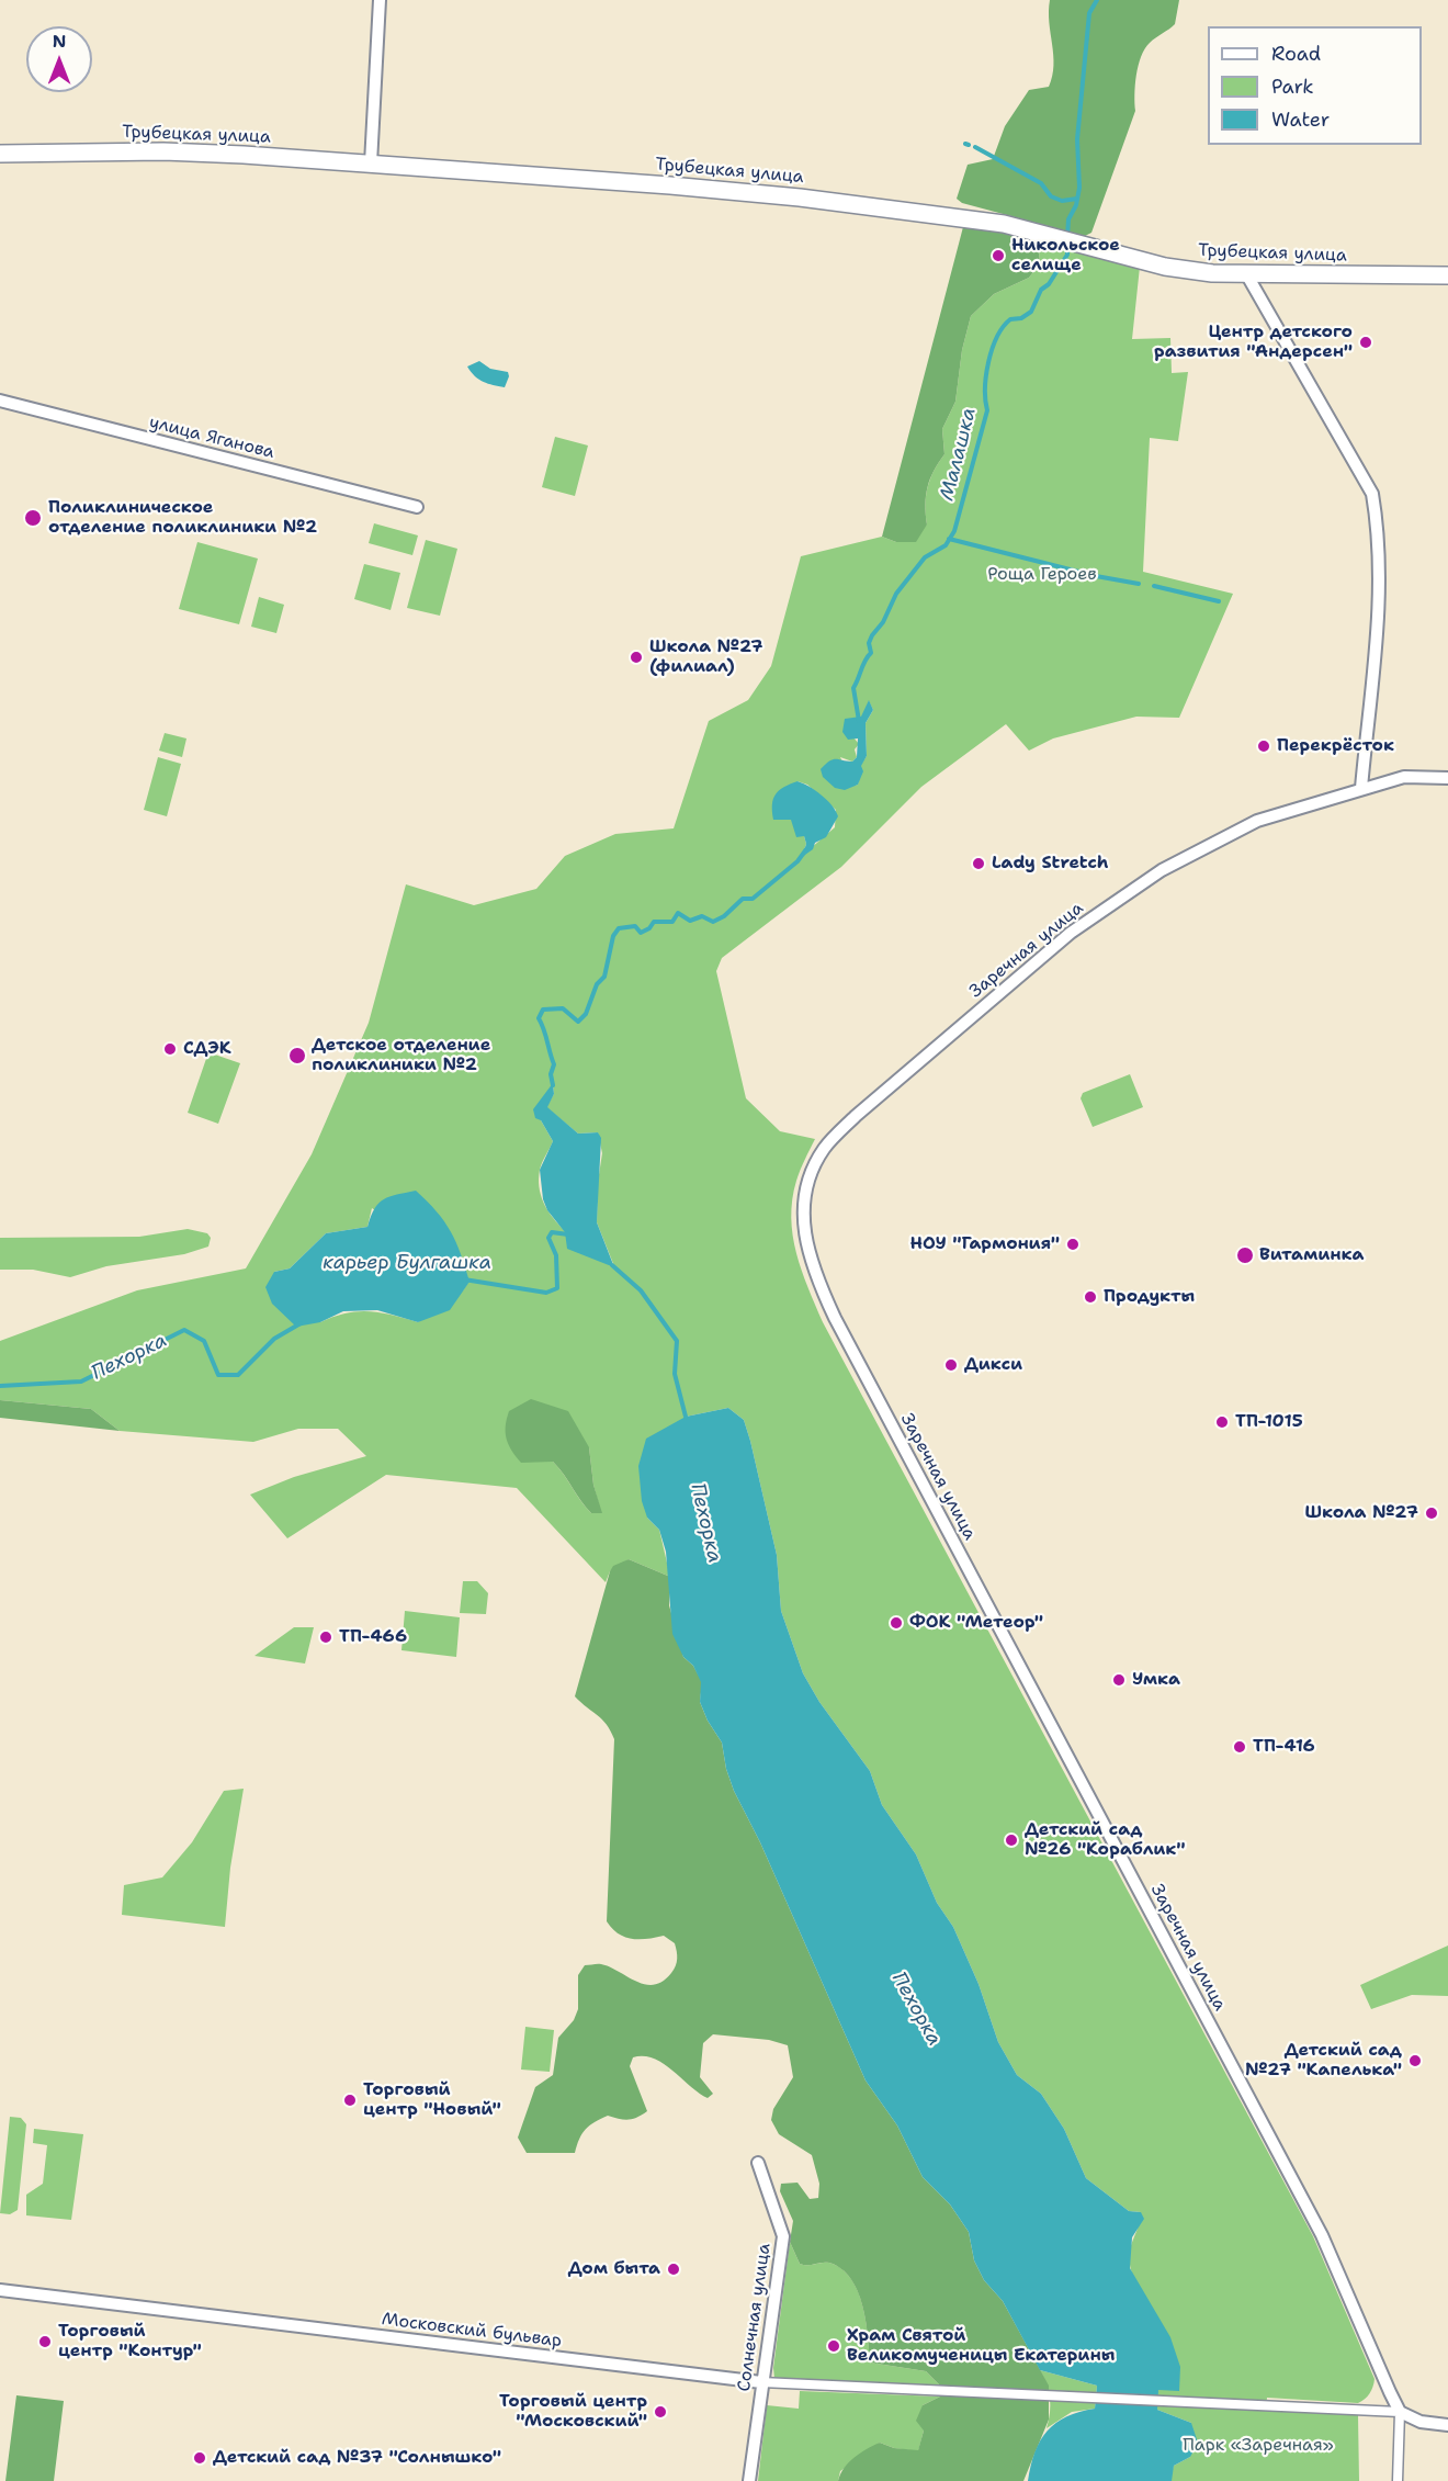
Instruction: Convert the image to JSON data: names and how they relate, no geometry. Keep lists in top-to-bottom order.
{
  "streets": {
    "main road": ["Трубецкая улица"],
    "street": [
      "улица Яганова",
      "Заречная улица",
      "Солнечная улица",
      "Московский бульвар"
    ]
  },
  "crossings": [
    ["Заречная улица", "Московский бульвар"],
    ["Солнечная улица", "Московский бульвар"]
  ],
  "water": ["Малашка", "карьер Булгашка", "Пехорка"],
  "parks": ["Роща Героев", "Парк «Заречная»"],
  "places": [
    "Никольское селище",
    "Центр детского развития \"Андерсен\"",
    "Поликлиническое отделение поликлиники №2",
    "Школа №27 (филиал)",
    "Перекрёсток",
    "Lady Stretch",
    "СДЭК",
    "Детское отделение поликлиники №2",
    "НОУ \"Гармония\"",
    "Витаминка",
    "Продукты",
    "Дикси",
    "ТП-1015",
    "Школа №27",
    "ФОК \"Метеор\"",
    "ТП-466",
    "Умка",
    "ТП-416",
    "Детский сад №26 \"Кораблик\"",
    "Детский сад №27 \"Капелька\"",
    "Торговый центр \"Новый\"",
    "Дом быта",
    "Торговый центр \"Контур\"",
    "Храм Святой Великомученицы Екатерины",
    "Торговый центр \"Московский\"",
    "Детский сад №37 \"Солнышко\""
  ],
  "legend": ["Road", "Park", "Water"],
  "north": "top"
}
